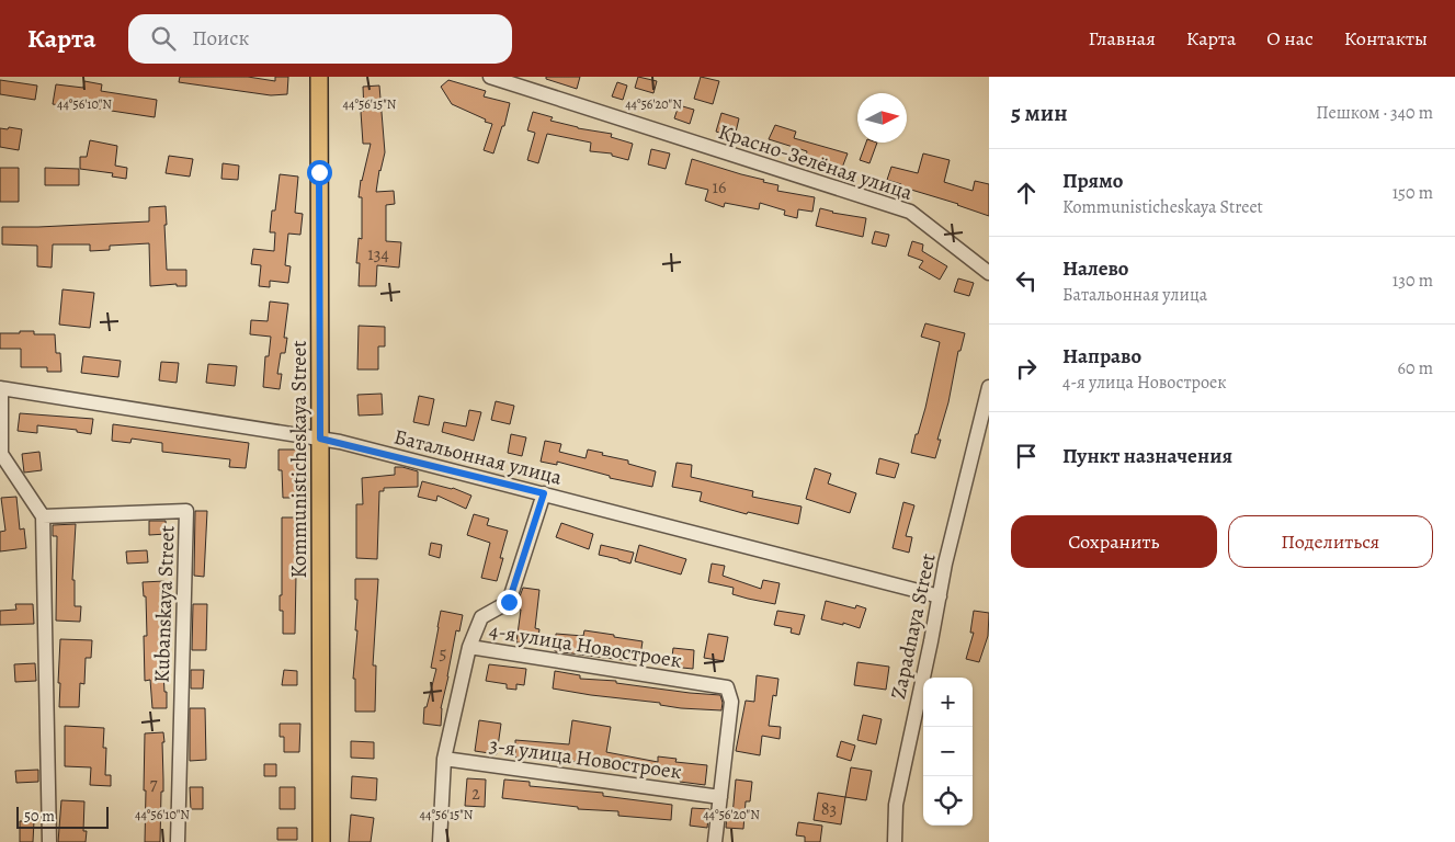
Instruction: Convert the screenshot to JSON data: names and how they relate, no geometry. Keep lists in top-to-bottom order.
{
  "streets": {
    "main road": ["Kommunisticheskaya Street"],
    "street": [
      "Красно-Зелёная улица",
      "Батальонная улица",
      "Kubanskaya Street",
      "Zapadnaya Street",
      "4-я улица Новостроек",
      "3-я улица Новостроек"
    ]
  },
  "crossings": [
    ["Батальонная улица", "Kommunisticheskaya Street"],
    ["Батальонная улица", "Zapadnaya Street"],
    ["Батальонная улица", "4-я улица Новостроек"],
    ["4-я улица Новостроек", "3-я улица Новостроек"]
  ],
  "house_numbers": [
    "16",
    "134",
    "5",
    "7",
    "2",
    "83"
  ],
  "scale_bar": "50 m",
  "north": "right",
  "page": {
    "header": "Карта",
    "search": "Поиск",
    "nav": [
      "Главная",
      "Карта",
      "О нас",
      "Контакты"
    ],
    "heading": ["5 мин", "Пешком · 340 m"],
    "list": [
      ["Прямо", "Kommunisticheskaya Street", "150 m"],
      ["Налево", "Батальонная улица", "130 m"],
      ["Направо", "4-я улица Новостроек", "60 m"],
      "Пункт назначения"
    ],
    "buttons": ["Сохранить", "Поделиться"],
    "map_buttons": ["+", "−"],
    "scale": "50 m"
  },
  "coordinates": ["44°56'10\"N", "44°56'15\"N", "44°56'20\"N"]
}
